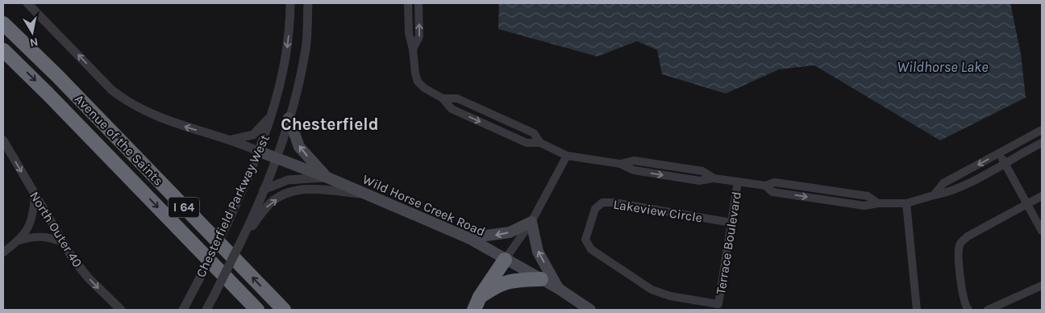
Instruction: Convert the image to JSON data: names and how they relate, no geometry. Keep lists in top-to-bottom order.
{
  "streets": {
    "highway": ["Avenue of the Saints", "I 64"],
    "main road": ["Wild Horse Creek Road"],
    "street": [
      "Chesterfield Parkway West",
      "Lakeview Circle",
      "North Outer 40",
      "Terrace Boulevard"
    ]
  },
  "crossings": [
    ["Wild Horse Creek Road", "Chesterfield Parkway West"],
    ["Lakeview Circle", "Terrace Boulevard"]
  ],
  "one_way": ["North Outer 40"],
  "districts": ["Chesterfield"],
  "water": ["Wildhorse Lake"],
  "north": "bottom"
}
